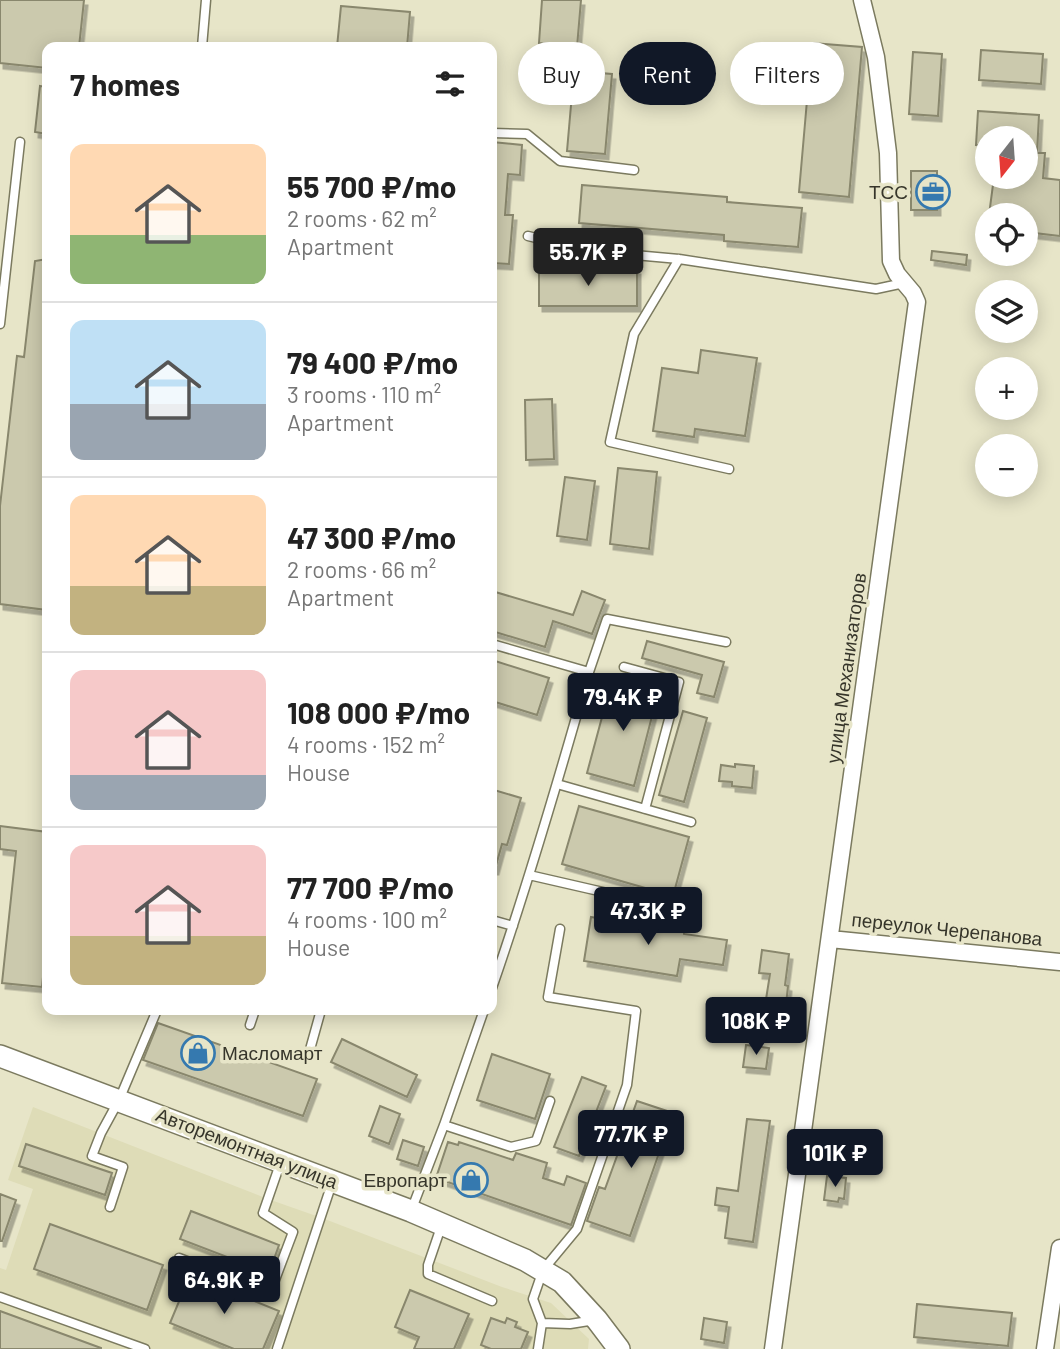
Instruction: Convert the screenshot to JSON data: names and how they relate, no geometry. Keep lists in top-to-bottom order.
{
  "streets": {
    "street": ["улица Механизаторов", "переулок Черепанова", "Авторемонтная улица"]
  },
  "crossings": [
    ["улица Механизаторов", "переулок Черепанова"]
  ],
  "places": {
    "office": ["ТСС"],
    "shop": ["Масломарт", "Европарт"]
  },
  "north": "bottom",
  "page": {
    "chip": ["Buy", "Rent", "Filters"],
    "heading": "7 homes",
    "map_buttons": ["+", "−"],
    "list": [
      {
        "name": "55 700 ₽/mo",
        "note": "2 rooms · 62 m² · Apartment"
      },
      {
        "name": "79 400 ₽/mo",
        "note": "3 rooms · 110 m² · Apartment"
      },
      {
        "name": "47 300 ₽/mo",
        "note": "2 rooms · 66 m² · Apartment"
      },
      {
        "name": "108 000 ₽/mo",
        "note": "4 rooms · 152 m² · House"
      },
      {
        "name": "77 700 ₽/mo",
        "note": "4 rooms · 100 m² · House"
      }
    ],
    "price": [
      "55.7K ₽",
      "79.4K ₽",
      "47.3K ₽",
      "108K ₽",
      "77.7K ₽",
      "101K ₽",
      "64.9K ₽"
    ]
  }
}
